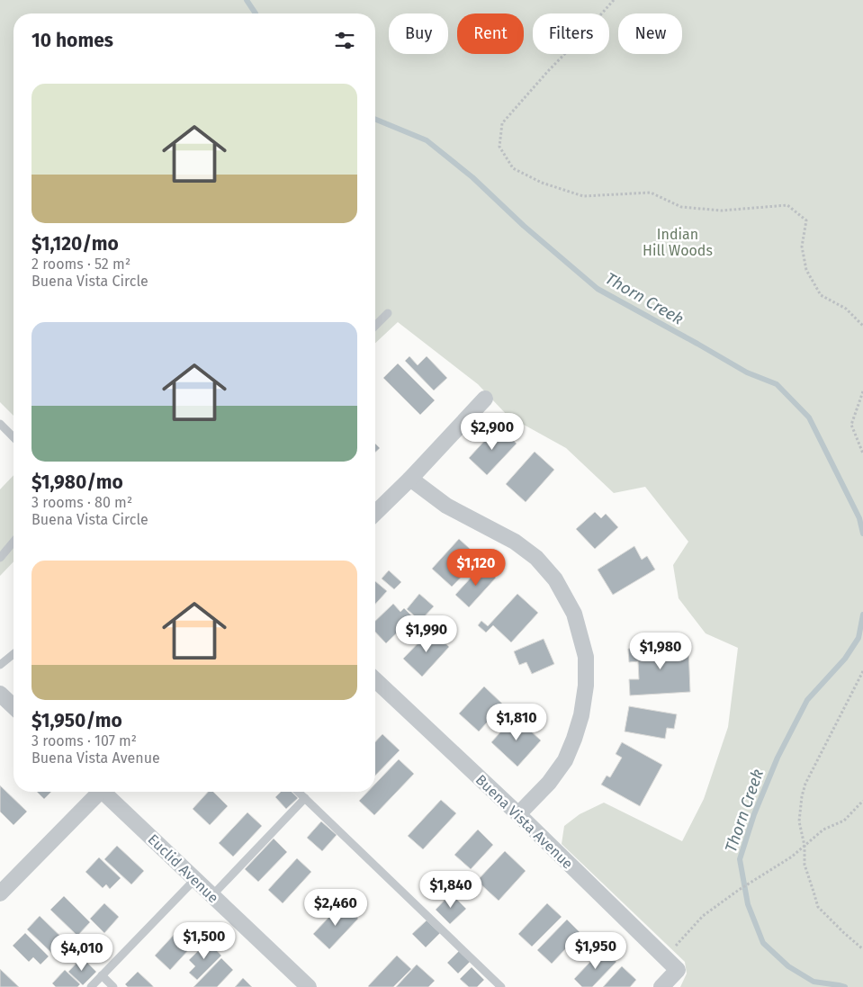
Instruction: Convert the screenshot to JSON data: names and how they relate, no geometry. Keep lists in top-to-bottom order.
{
  "streets": {
    "street": ["Buena Vista Avenue", "Euclid Avenue"]
  },
  "water": ["Thorn Creek"],
  "parks": ["Indian Hill Woods"],
  "page": {
    "chip": [
      "Buy",
      "Rent",
      "Filters",
      "New"
    ],
    "heading": "10 homes",
    "list": [
      {
        "name": "$1,120/mo",
        "note": "2 rooms · 52 m² · Buena Vista Circle"
      },
      {
        "name": "$1,980/mo",
        "note": "3 rooms · 80 m² · Buena Vista Circle"
      },
      {
        "name": "$1,950/mo",
        "note": "3 rooms · 107 m² · Buena Vista Avenue"
      }
    ],
    "price": [
      "$2,900",
      "$1,120",
      "$1,990",
      "$1,980",
      "$1,810",
      "$1,840",
      "$2,460",
      "$1,500",
      "$1,950",
      "$4,010"
    ]
  }
}
